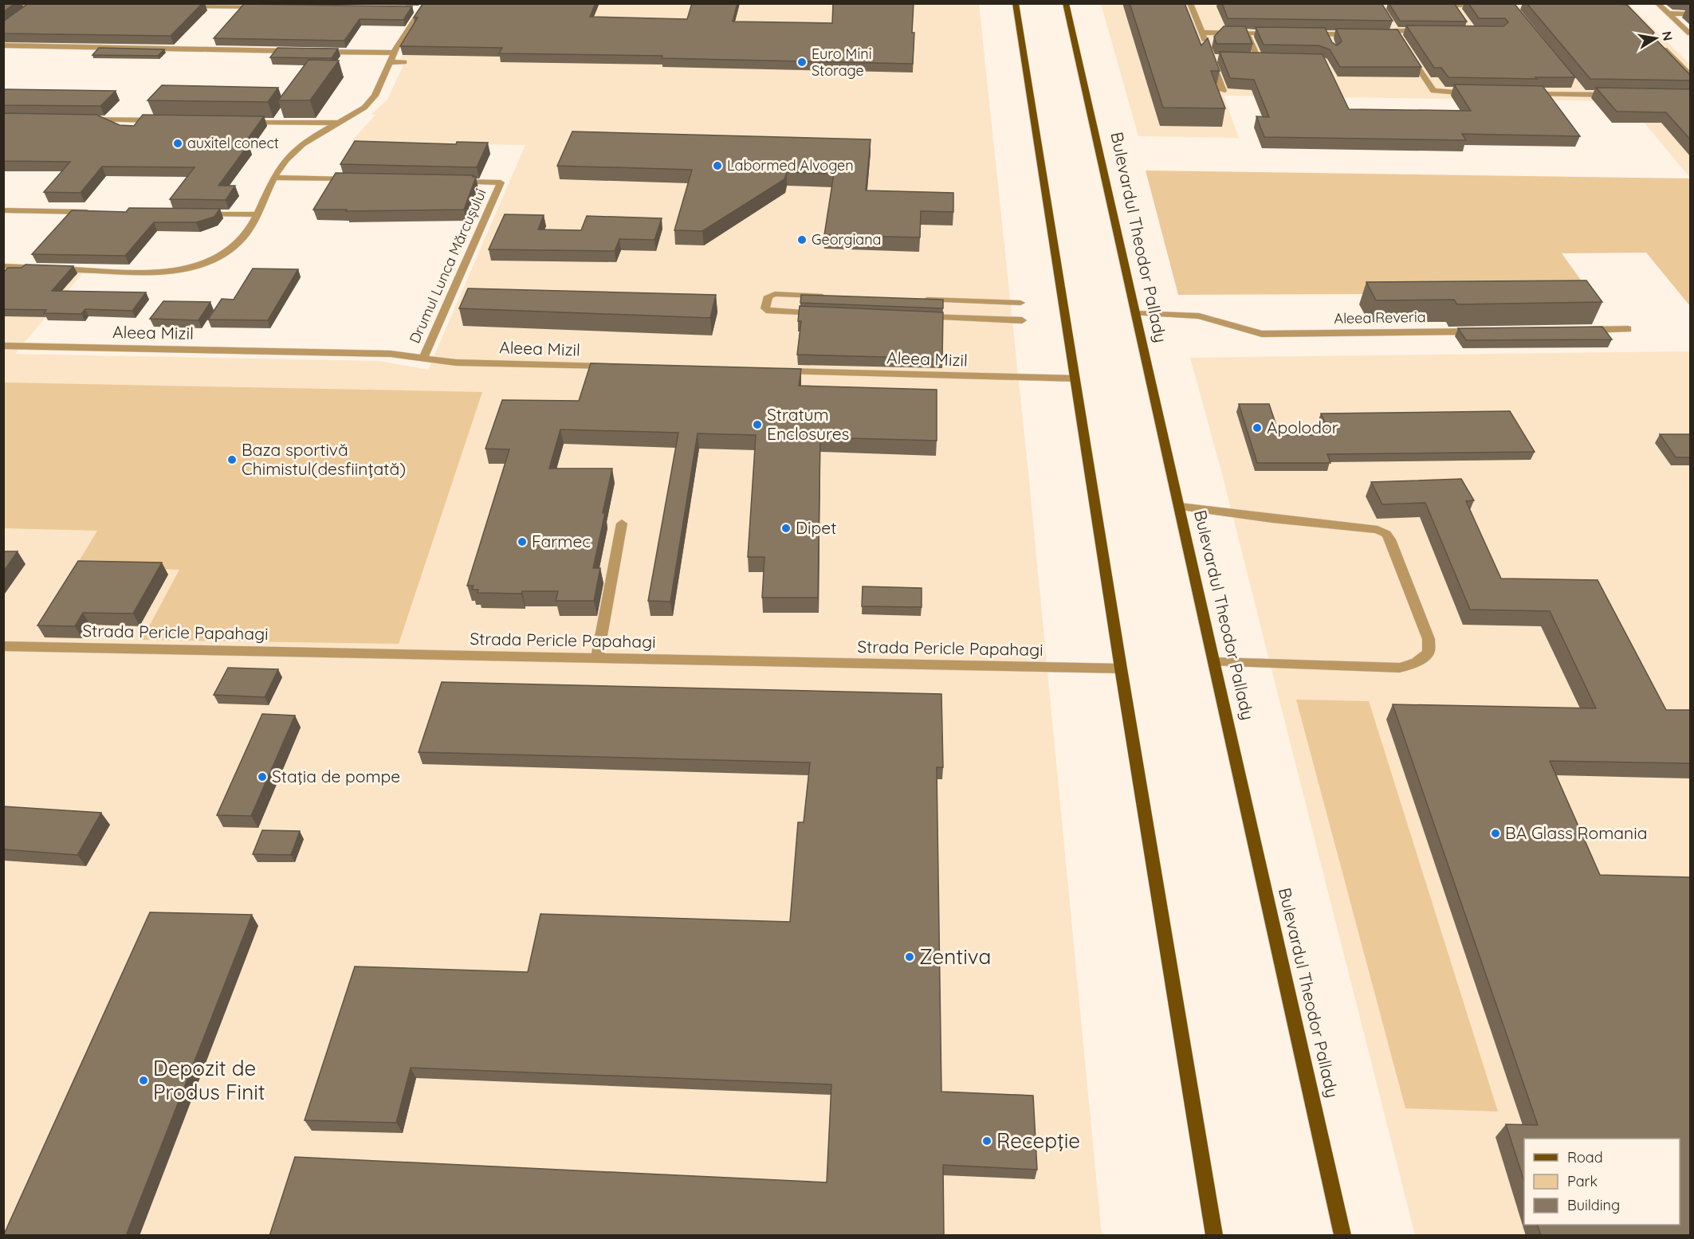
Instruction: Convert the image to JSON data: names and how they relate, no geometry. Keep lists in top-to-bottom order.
{
  "streets": {
    "main road": ["Bulevardul Theodor Pallady"],
    "street": [
      "Drumul Lunca Mărcușului",
      "Aleea Reveria",
      "Aleea Mizil",
      "Strada Pericle Papahagi"
    ]
  },
  "crossings": [
    ["Bulevardul Theodor Pallady", "Aleea Reveria"],
    ["Drumul Lunca Mărcușului", "Aleea Mizil"]
  ],
  "places": [
    "Euro Mini Storage",
    "auxitel conect",
    "Labormed Alvogen",
    "Georgiana",
    "Stratum Enclosures",
    "Apolodor",
    "Baza sportivă Chimistul(desființată)",
    "Dipet",
    "Farmec",
    "Staţia de pompe",
    "BA Glass Romania",
    "Zentiva",
    "Depozit de Produs Finit",
    "Recepţie"
  ],
  "legend": ["Road", "Park", "Building"],
  "north": "right"
}
